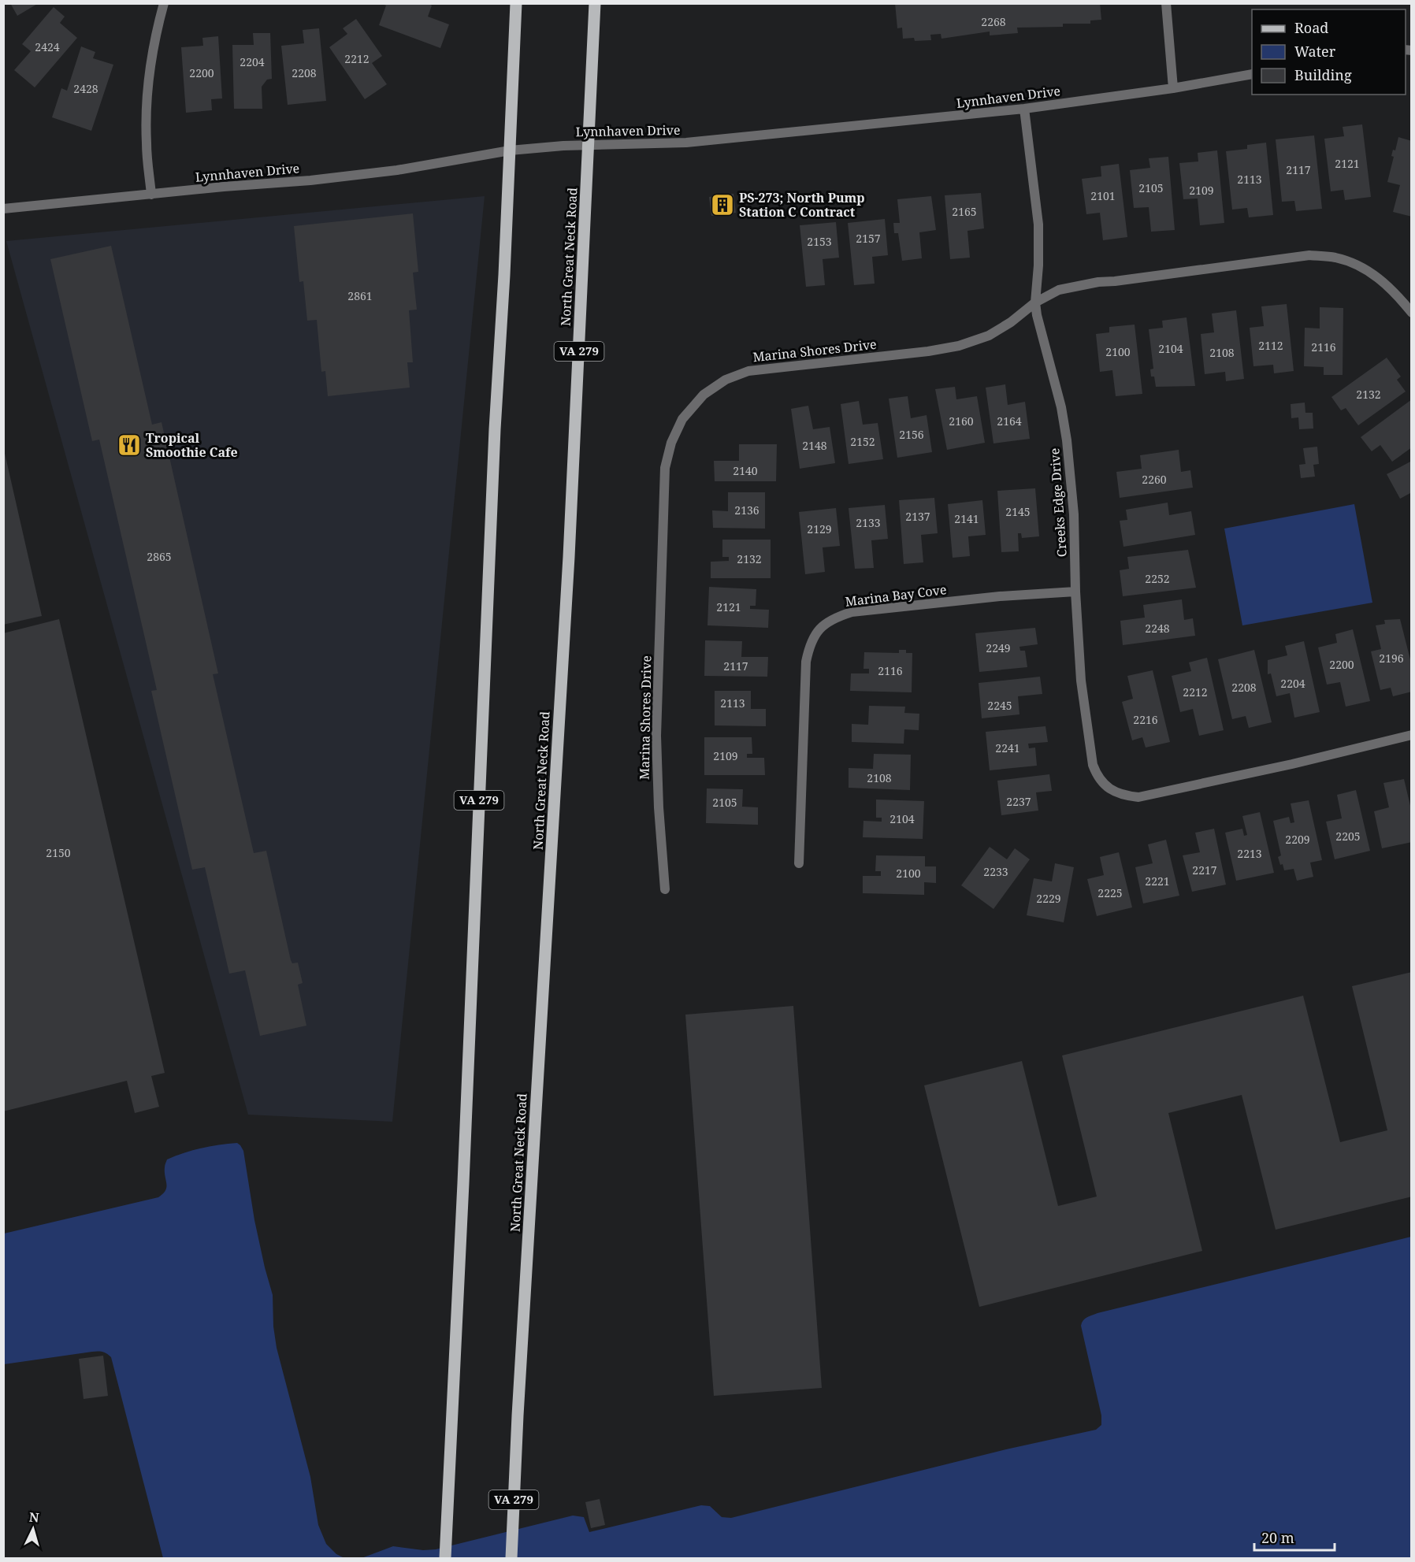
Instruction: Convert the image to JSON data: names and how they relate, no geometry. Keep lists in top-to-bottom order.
{
  "streets": {
    "main road": ["North Great Neck Road", "VA 279"],
    "street": [
      "Lynnhaven Drive",
      "Marina Shores Drive",
      "Creeks Edge Drive",
      "Marina Bay Cove"
    ]
  },
  "crossings": [
    ["Lynnhaven Drive", "North Great Neck Road"],
    ["Lynnhaven Drive", "VA 279"],
    ["Marina Shores Drive", "Creeks Edge Drive"],
    ["Creeks Edge Drive", "Marina Bay Cove"]
  ],
  "places": {
    "building": ["PS-273; North Pump Station C Contract"],
    "restaurant": ["Tropical Smoothie Cafe"]
  },
  "house_numbers": [
    "2268",
    "2424",
    "2212",
    "2204",
    "2200",
    "2208",
    "2428",
    "2121",
    "2117",
    "2113",
    "2105",
    "2109",
    "2101",
    "2165",
    "2157",
    "2153",
    "2861",
    "2112",
    "2116",
    "2104",
    "2100",
    "2108",
    "2132",
    "2160",
    "2164",
    "2156",
    "2152",
    "2148",
    "2140",
    "2260",
    "2136",
    "2145",
    "2137",
    "2141",
    "2133",
    "2129",
    "2865",
    "2132",
    "2252",
    "2121",
    "2248",
    "2249",
    "2196",
    "2200",
    "2117",
    "2116",
    "2204",
    "2208",
    "2212",
    "2113",
    "2245",
    "2216",
    "2241",
    "2109",
    "2108",
    "2237",
    "2105",
    "2104",
    "2205",
    "2209",
    "2150",
    "2213",
    "2217",
    "2233",
    "2100",
    "2221",
    "2225",
    "2229"
  ],
  "legend": ["Road", "Water", "Building"],
  "scale_bar": "20 m",
  "north": "top"
}
